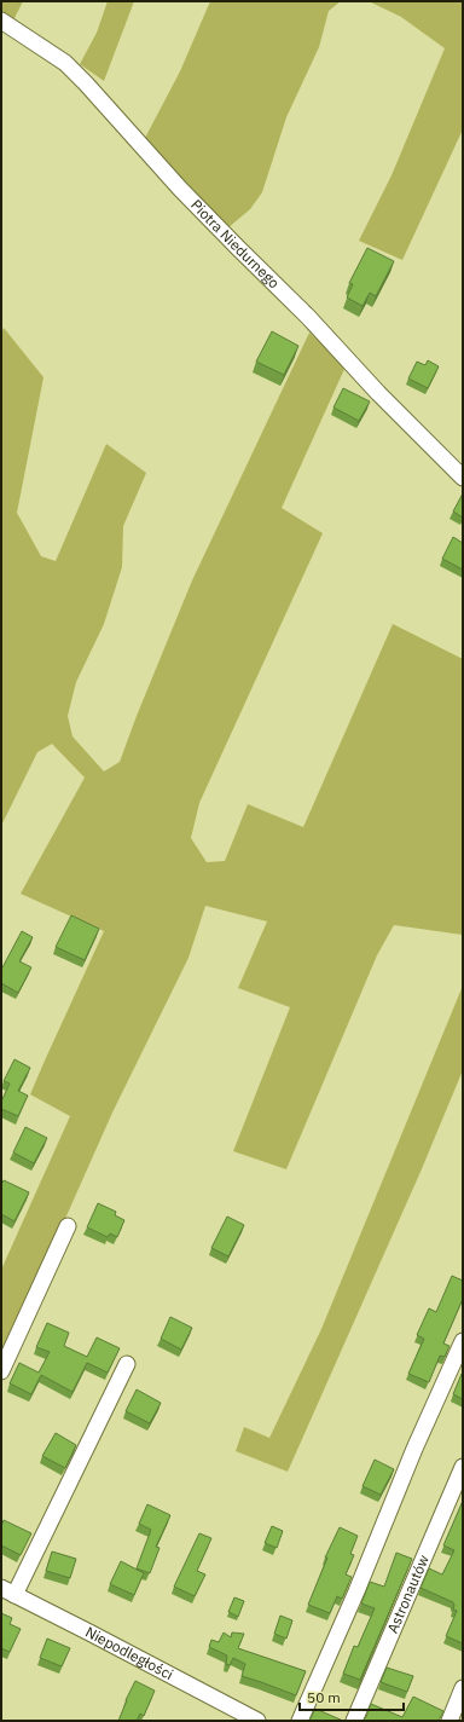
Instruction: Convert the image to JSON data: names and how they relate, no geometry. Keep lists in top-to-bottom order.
{
  "streets": {
    "street": ["Piotra Niedurnego", "Astronautów", "Niepodległości"]
  },
  "scale_bar": "50 m"
}
